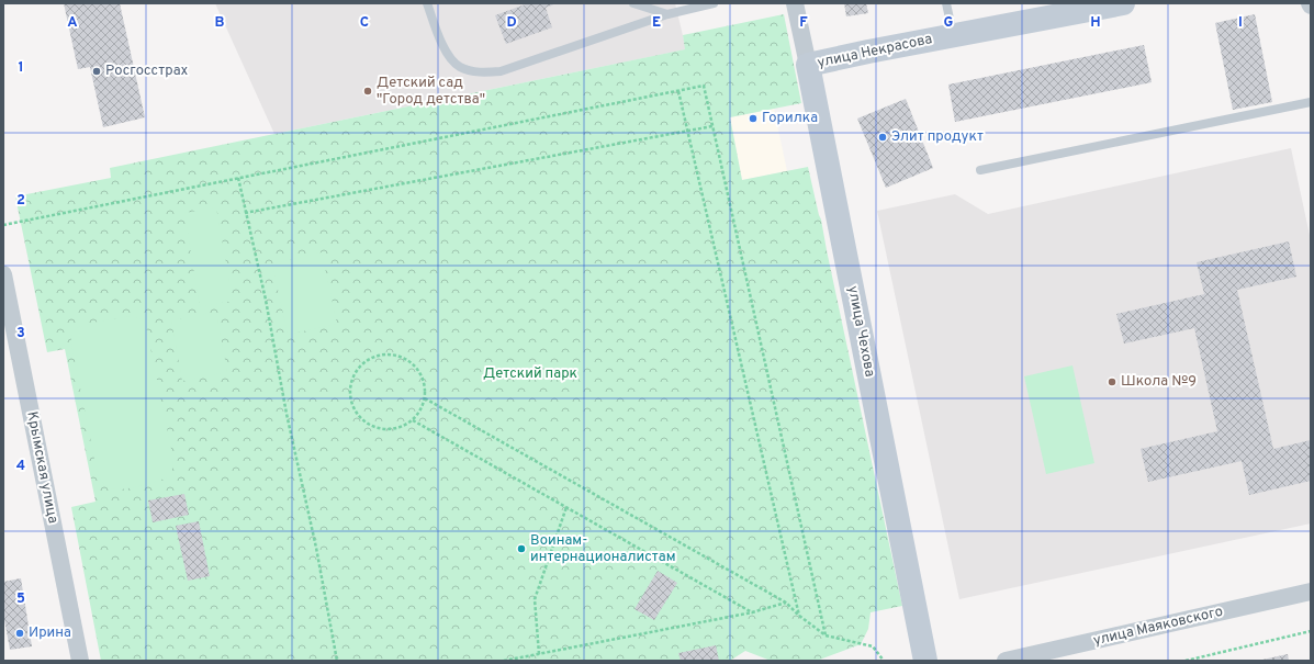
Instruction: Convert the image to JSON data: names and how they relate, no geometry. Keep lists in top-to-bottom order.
{
  "streets": {
    "main road": ["улица Некрасова", "улица Чехова"],
    "street": ["Крымская улица", "улица Маяковского"]
  },
  "crossings": [
    ["улица Некрасова", "улица Чехова"]
  ],
  "parks": ["Детский парк"],
  "places": [
    "Росгосстрах",
    "Детский сад \"Город детства\"",
    "Горилка",
    "Элит продукт",
    "Школа №9",
    "Воинам- интернационалистам",
    "Ирина"
  ],
  "grid": {
    "columns": [
      "A",
      "B",
      "C",
      "D",
      "E",
      "F",
      "G",
      "H",
      "I"
    ],
    "rows": [
      "1",
      "2",
      "3",
      "4",
      "5"
    ]
  }
}
